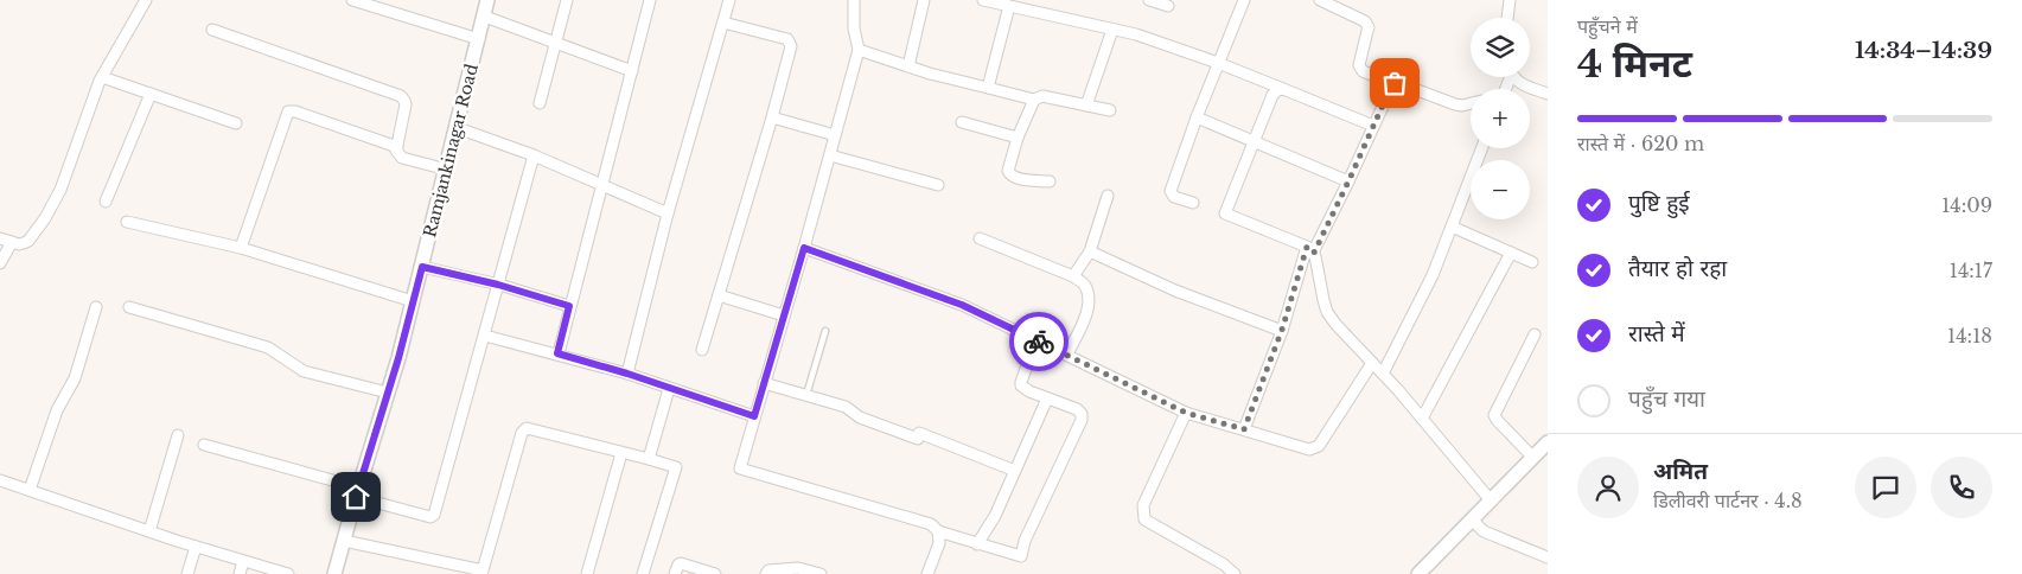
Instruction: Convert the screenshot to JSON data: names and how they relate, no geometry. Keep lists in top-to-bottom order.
{
  "streets": {
    "street": ["Ramjankinagar Road"]
  },
  "page": {
    "heading": ["4 मिनट", "पहुँचने में", "14:34–14:39"],
    "panel": ["अमित", "डिलीवरी पार्टनर · 4.8"],
    "map_buttons": ["+", "−"],
    "bar": "रास्ते में · 620 m",
    "list": [
      ["पुष्टि हुई", "14:09"],
      ["तैयार हो रहा", "14:17"],
      ["रास्ते में", "14:18"],
      "पहुँच गया"
    ]
  }
}
